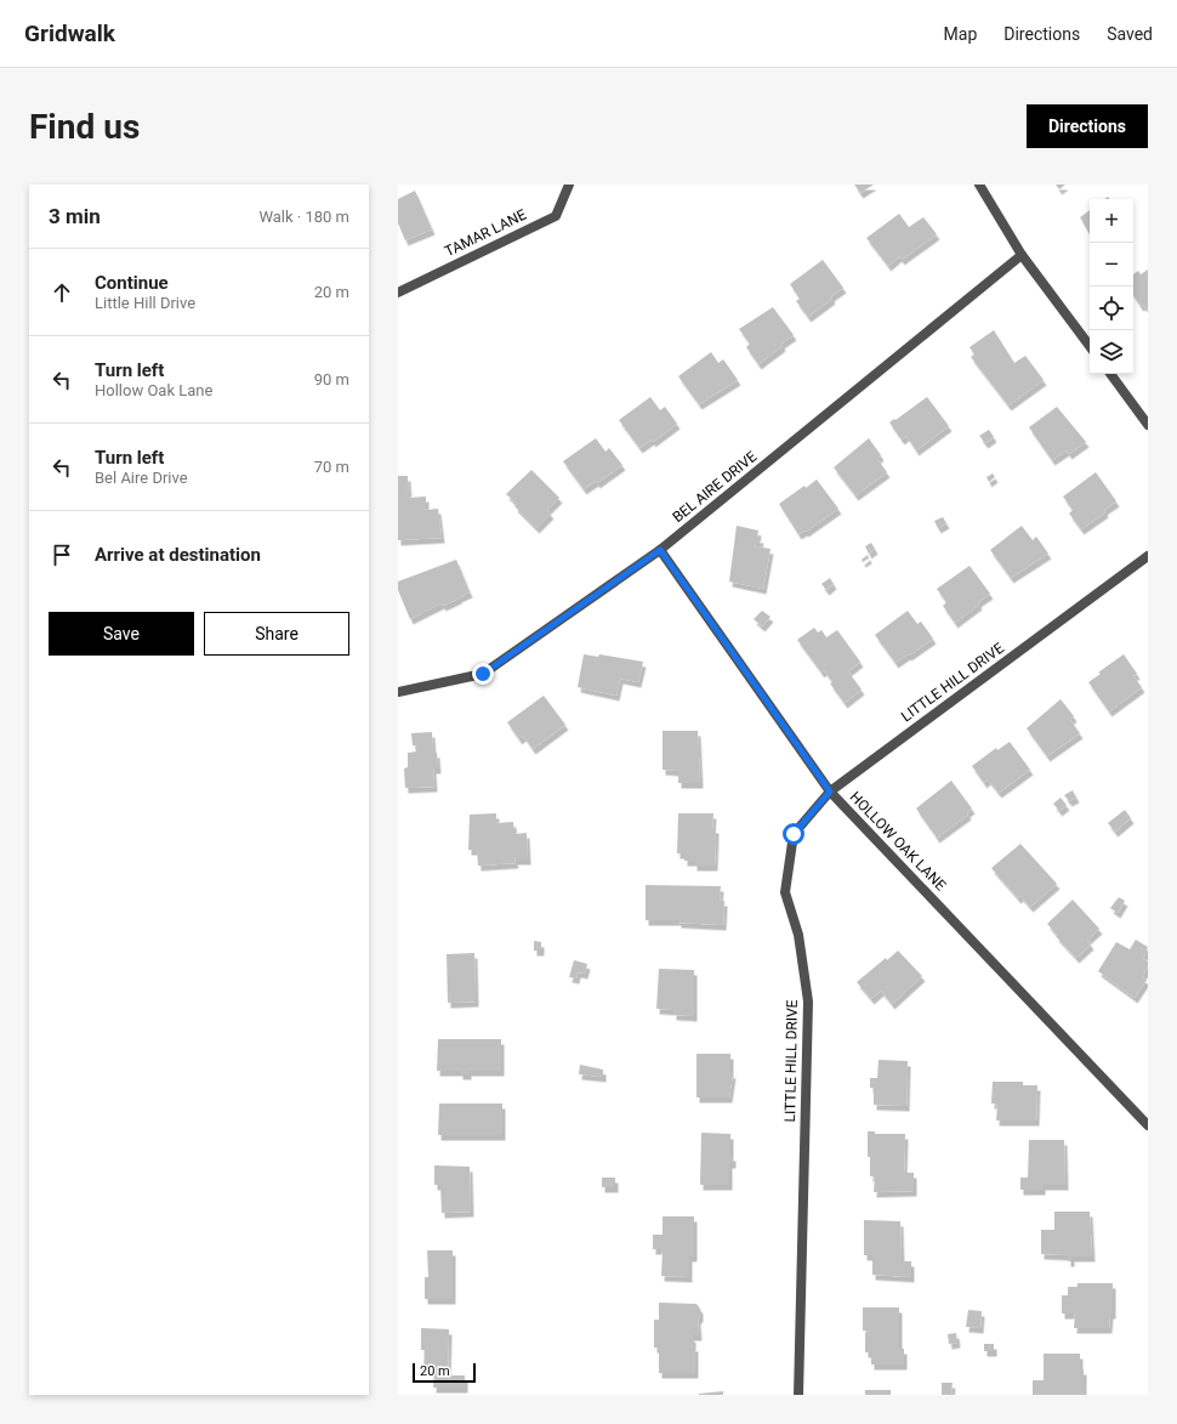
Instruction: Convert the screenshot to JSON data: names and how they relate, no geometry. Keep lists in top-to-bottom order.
{
  "streets": {
    "street": [
      "TAMAR LANE",
      "BEL AIRE DRIVE",
      "LITTLE HILL DRIVE",
      "HOLLOW OAK LANE"
    ]
  },
  "crossings": [
    ["BEL AIRE DRIVE", "HOLLOW OAK LANE"],
    ["LITTLE HILL DRIVE", "HOLLOW OAK LANE"]
  ],
  "scale_bar": "20 m",
  "page": {
    "header": "Gridwalk",
    "nav": ["Map", "Directions", "Saved"],
    "buttons": [
      "Directions",
      ["Save", "Share"]
    ],
    "title": "Find us",
    "heading": ["3 min", "Walk · 180 m"],
    "map_buttons": ["+", "−"],
    "list": [
      ["Continue", "Little Hill Drive", "20 m"],
      ["Turn left", "Hollow Oak Lane", "90 m"],
      ["Turn left", "Bel Aire Drive", "70 m"],
      "Arrive at destination"
    ],
    "scale": "20 m"
  }
}
